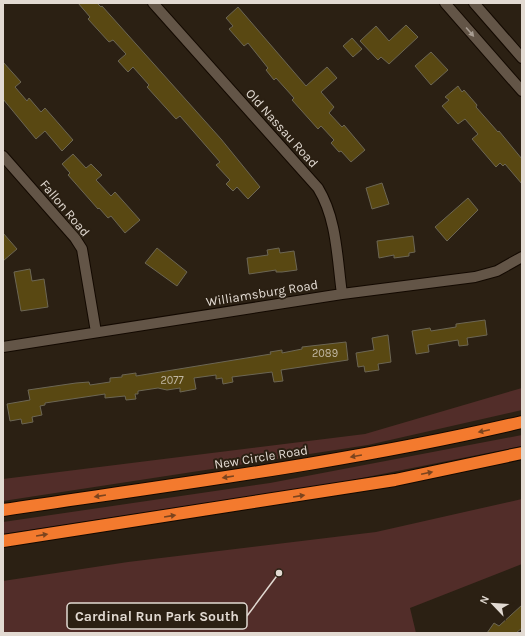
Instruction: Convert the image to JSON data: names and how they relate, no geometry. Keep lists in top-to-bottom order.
{
  "streets": {
    "highway": ["New Circle Road"],
    "street": ["Old Nassau Road", "Fallon Road", "Williamsburg Road"]
  },
  "crossings": [
    ["Old Nassau Road", "Williamsburg Road"],
    ["Fallon Road", "Williamsburg Road"]
  ],
  "places": ["Cardinal Run Park South"],
  "house_numbers": ["2089", "2077"],
  "north": "top left"
}
